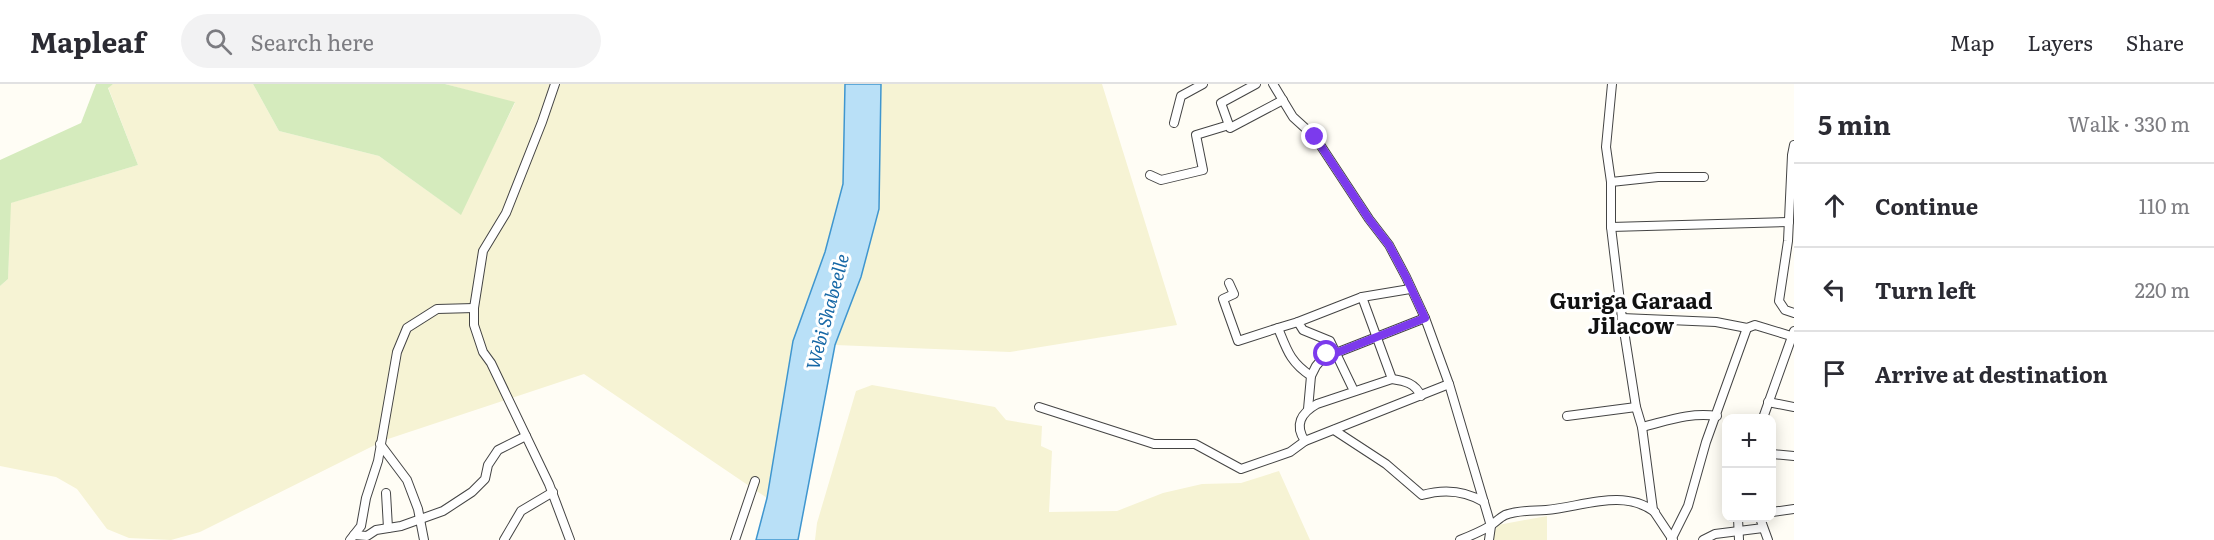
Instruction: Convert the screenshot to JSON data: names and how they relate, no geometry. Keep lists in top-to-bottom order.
{
  "districts": ["Guriga Garaad Jilacow"],
  "water": ["Webi Shabeelle"],
  "page": {
    "header": "Mapleaf",
    "search": "Search here",
    "nav": ["Map", "Layers", "Share"],
    "heading": ["5 min", "Walk · 330 m"],
    "list": [
      ["Continue", "110 m"],
      ["Turn left", "220 m"],
      "Arrive at destination"
    ],
    "map_buttons": ["+", "−"]
  }
}
